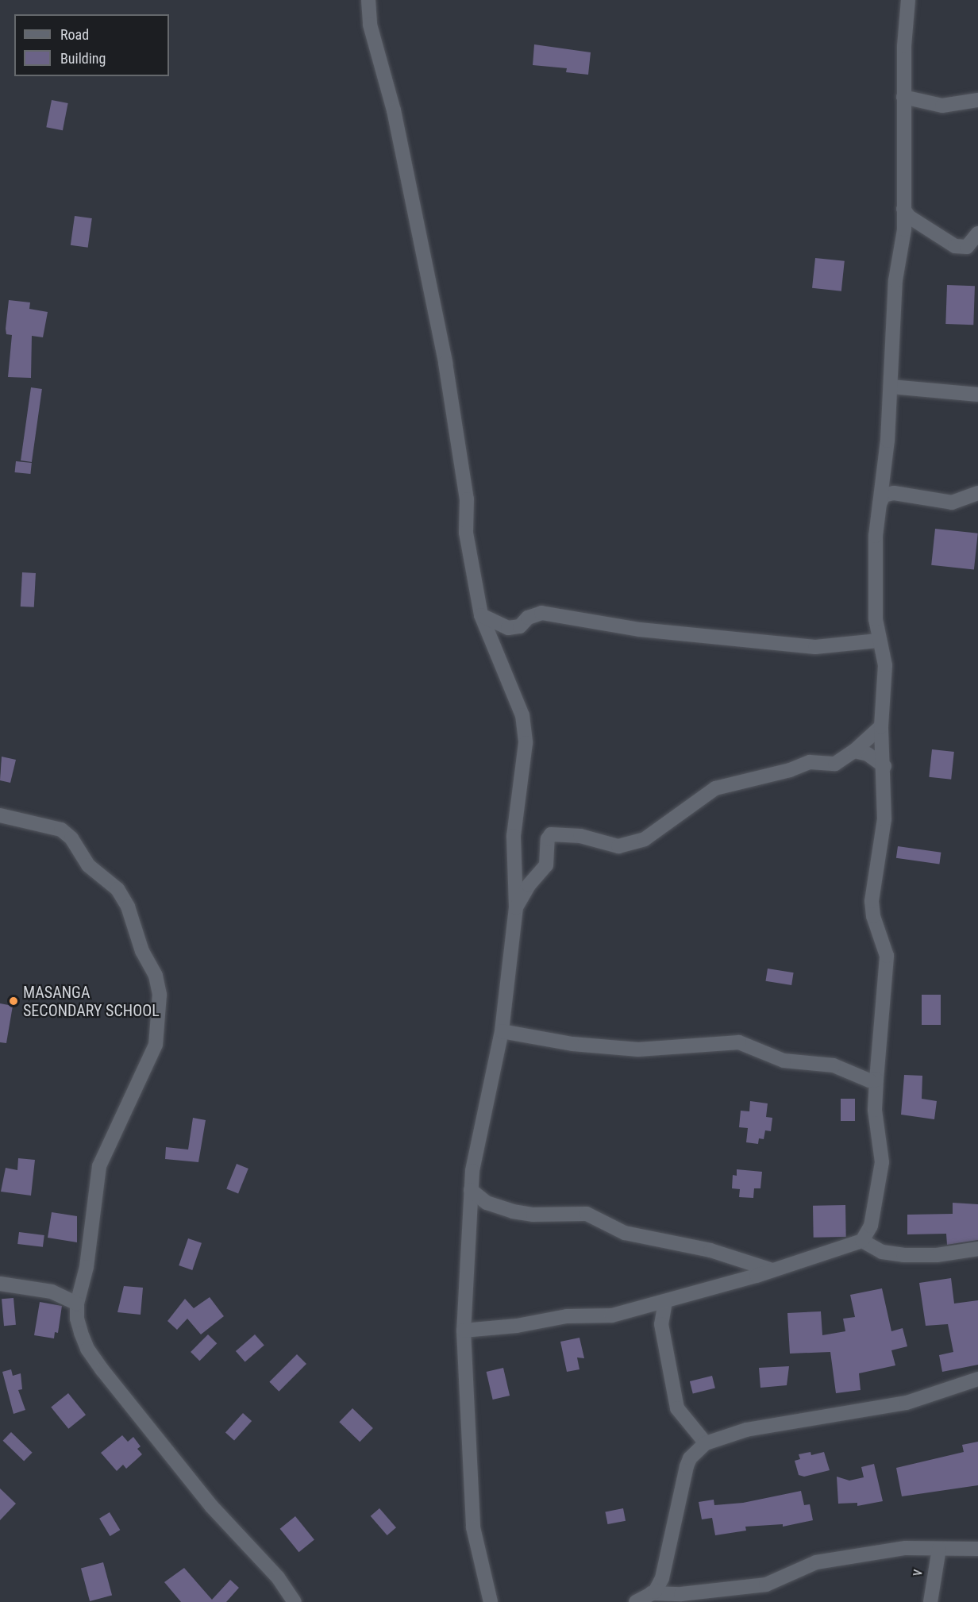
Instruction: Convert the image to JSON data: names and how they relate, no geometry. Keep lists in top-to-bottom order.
{
  "streets": {
    "street": ["v"]
  },
  "places": ["MASANGA SECONDARY SCHOOL"],
  "legend": ["Road", "Building"]
}
